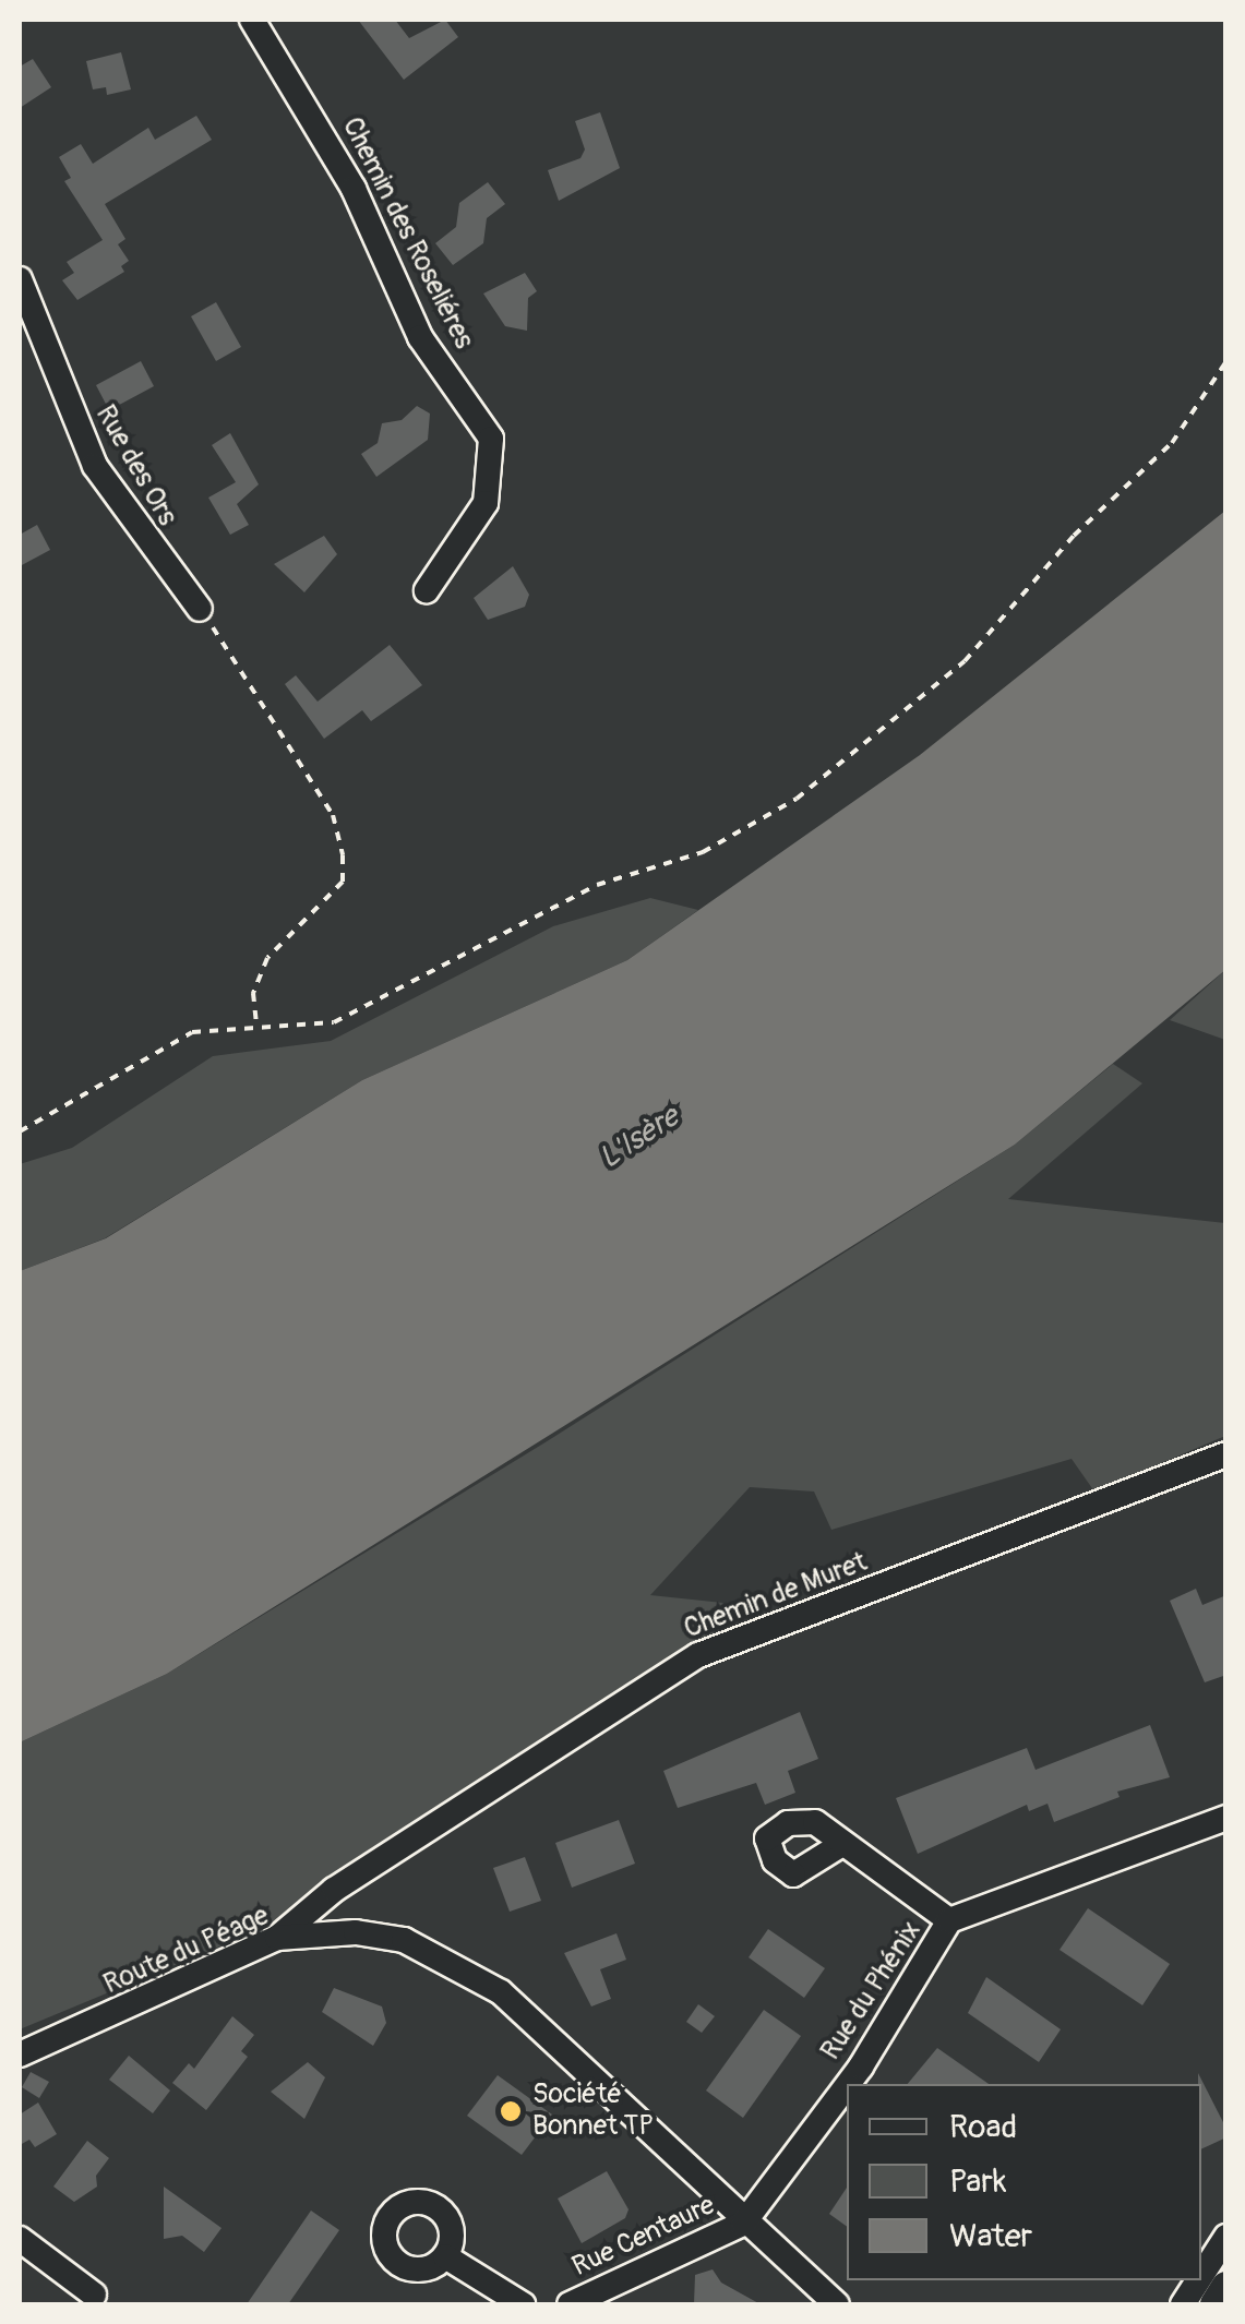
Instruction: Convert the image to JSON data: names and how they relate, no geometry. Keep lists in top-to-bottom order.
{
  "streets": {
    "street": [
      "Chemin des Roseliéres",
      "Rue des Ors",
      "Chemin de Muret",
      "Route du Péage",
      "Rue du Phénix",
      "Rue Centaure"
    ]
  },
  "crossings": [
    ["Chemin de Muret", "Route du Péage"],
    ["Route du Péage", "Rue du Phénix"],
    ["Route du Péage", "Rue Centaure"],
    ["Rue du Phénix", "Rue Centaure"]
  ],
  "water": ["L'Isère"],
  "places": ["Société Bonnet TP"],
  "legend": ["Road", "Park", "Water"]
}
